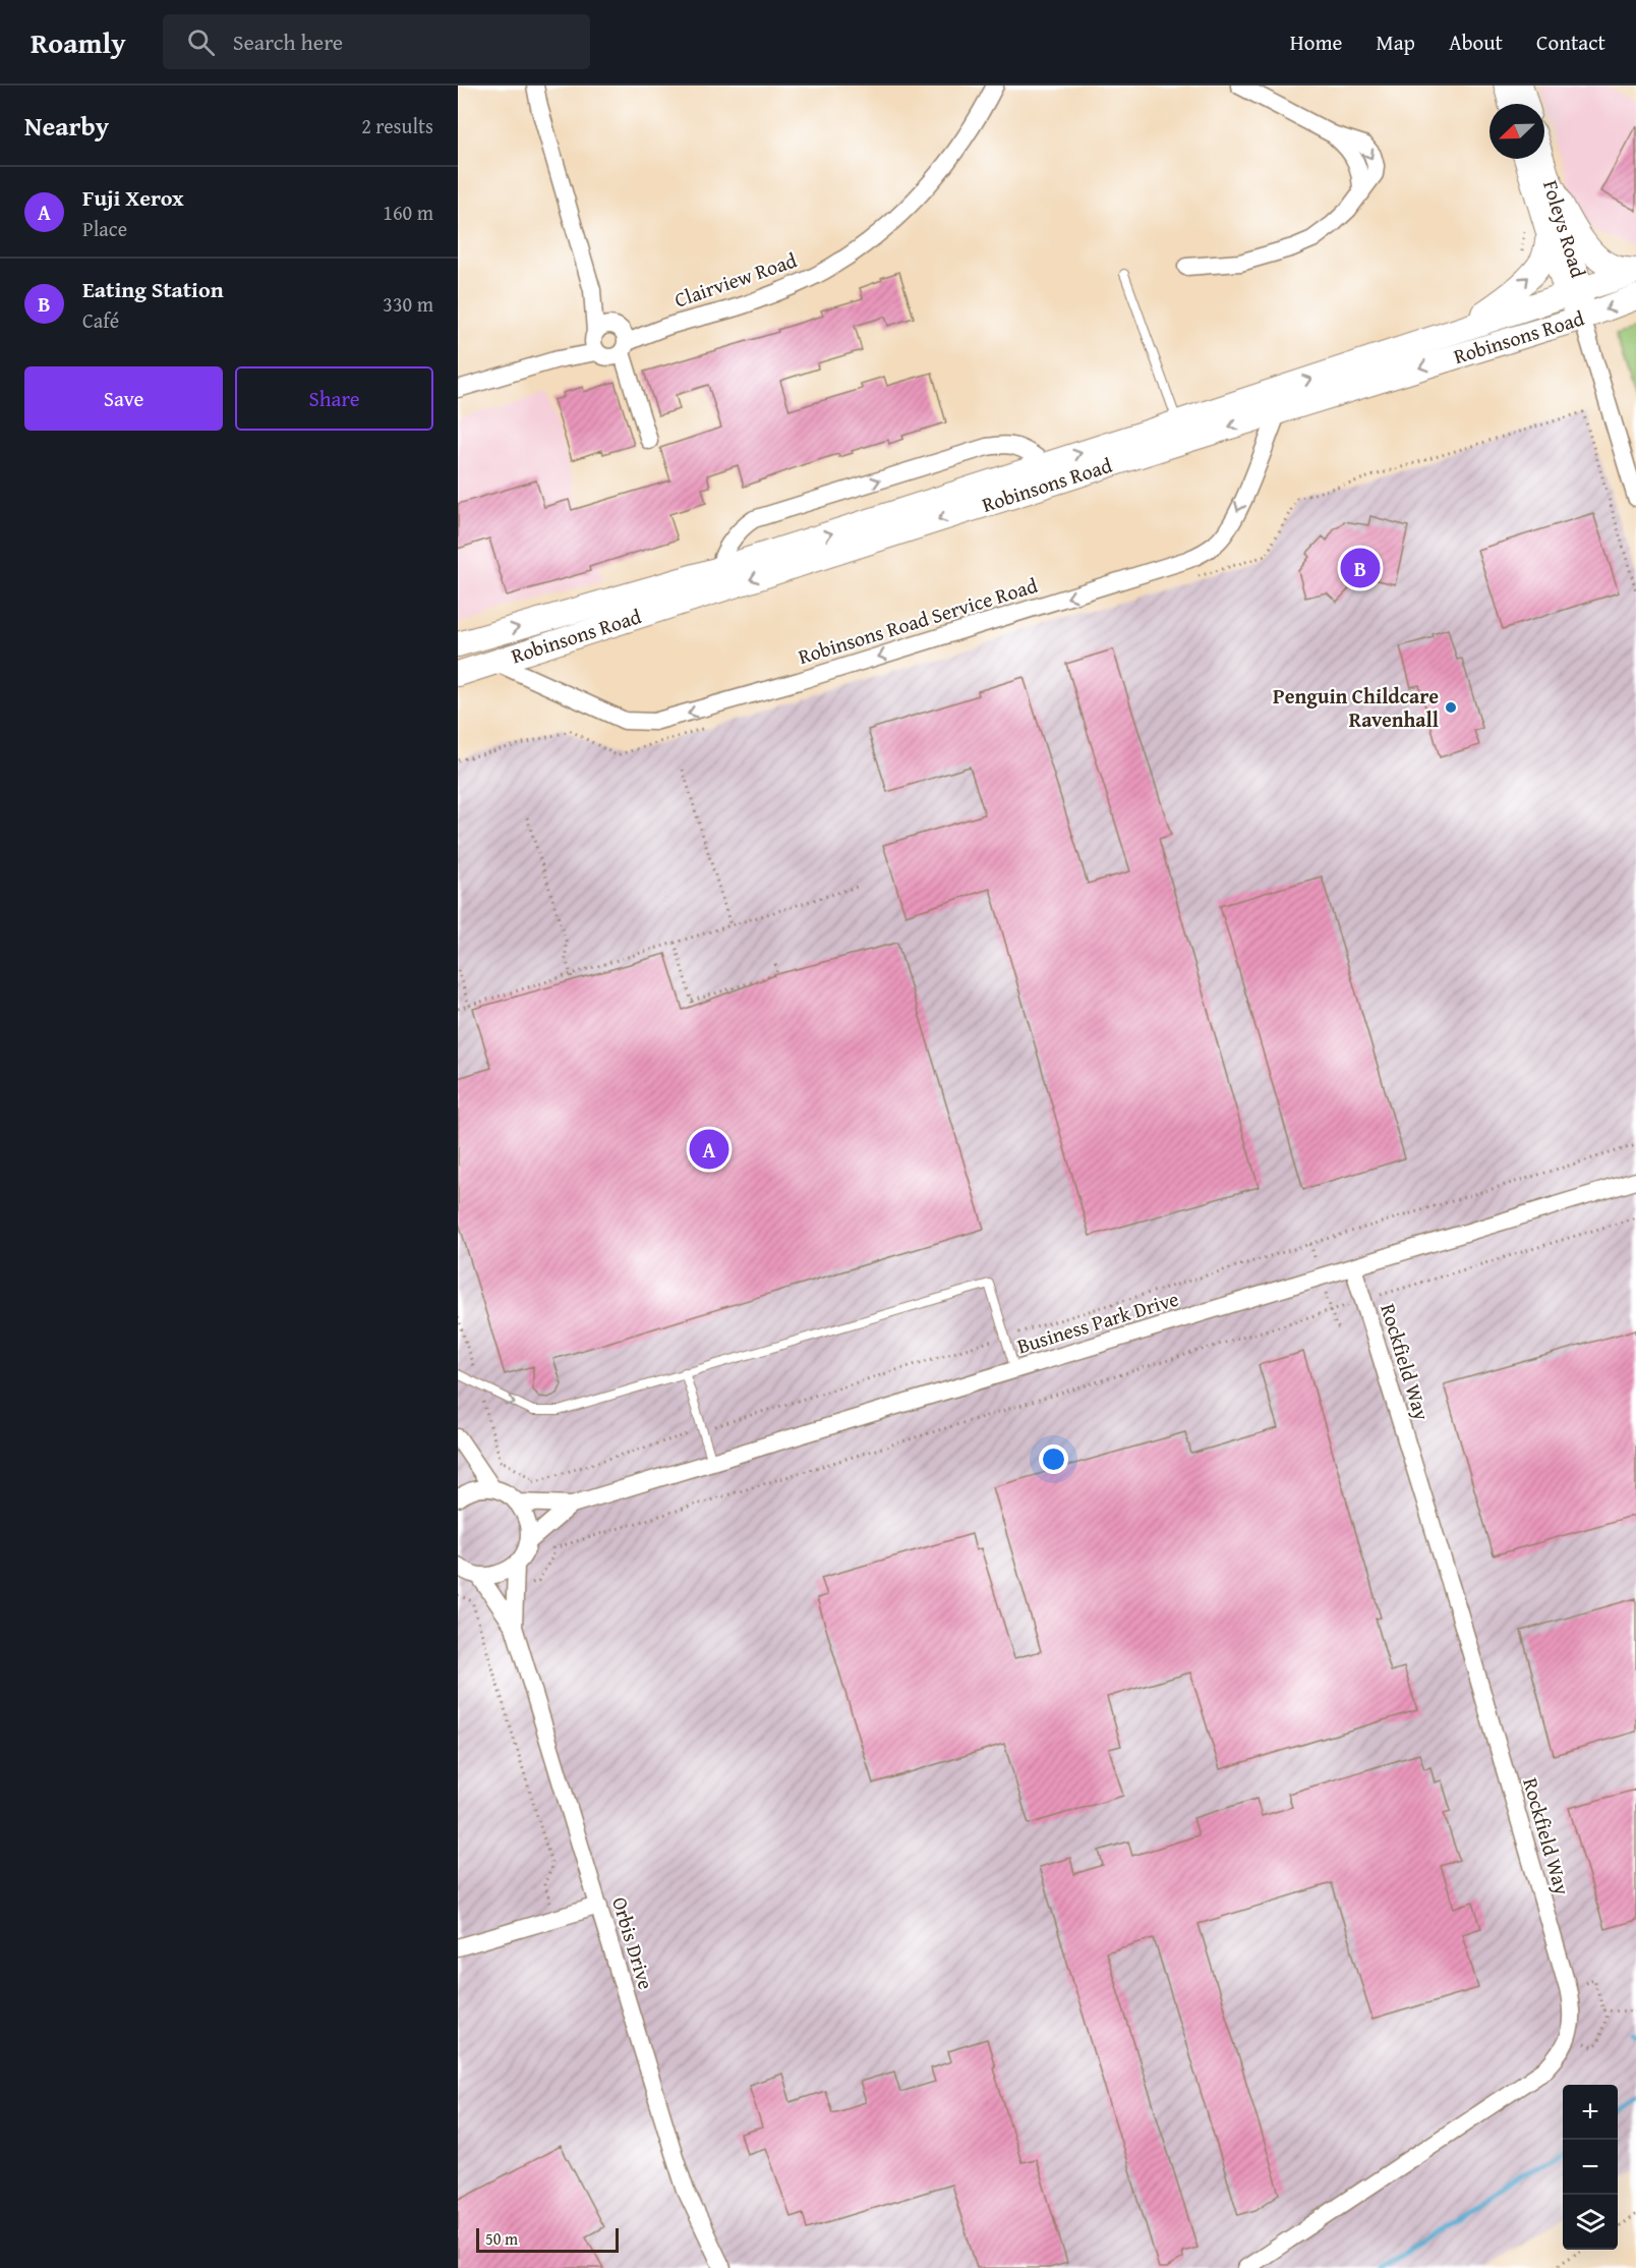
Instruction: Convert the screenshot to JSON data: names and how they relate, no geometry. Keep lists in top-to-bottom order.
{
  "streets": {
    "main road": ["Robinsons Road"],
    "street": [
      "Foleys Road",
      "Clairview Road",
      "Robinsons Road Service Road",
      "Business Park Drive",
      "Rockfield Way",
      "Orbis Drive"
    ]
  },
  "crossings": [
    ["Foleys Road", "Robinsons Road"],
    ["Robinsons Road", "Robinsons Road Service Road"],
    ["Business Park Drive", "Rockfield Way"],
    ["Business Park Drive", "Orbis Drive"]
  ],
  "one_way": ["Robinsons Road Service Road"],
  "places": ["Penguin Childcare Ravenhall"],
  "scale_bar": "50 m",
  "north": "bottom left",
  "page": {
    "header": "Roamly",
    "search": "Search here",
    "nav": [
      "Home",
      "Map",
      "About",
      "Contact"
    ],
    "heading": ["Nearby", "2 results"],
    "list": [
      {
        "mark": "A",
        "name": "Fuji Xerox",
        "note": "Place",
        "value": "160 m"
      },
      {
        "mark": "B",
        "name": "Eating Station",
        "note": "Café",
        "value": "330 m"
      }
    ],
    "buttons": ["Save", "Share"],
    "pins": ["B", "A"],
    "map_buttons": ["+", "−"],
    "scale": "50 m"
  }
}
